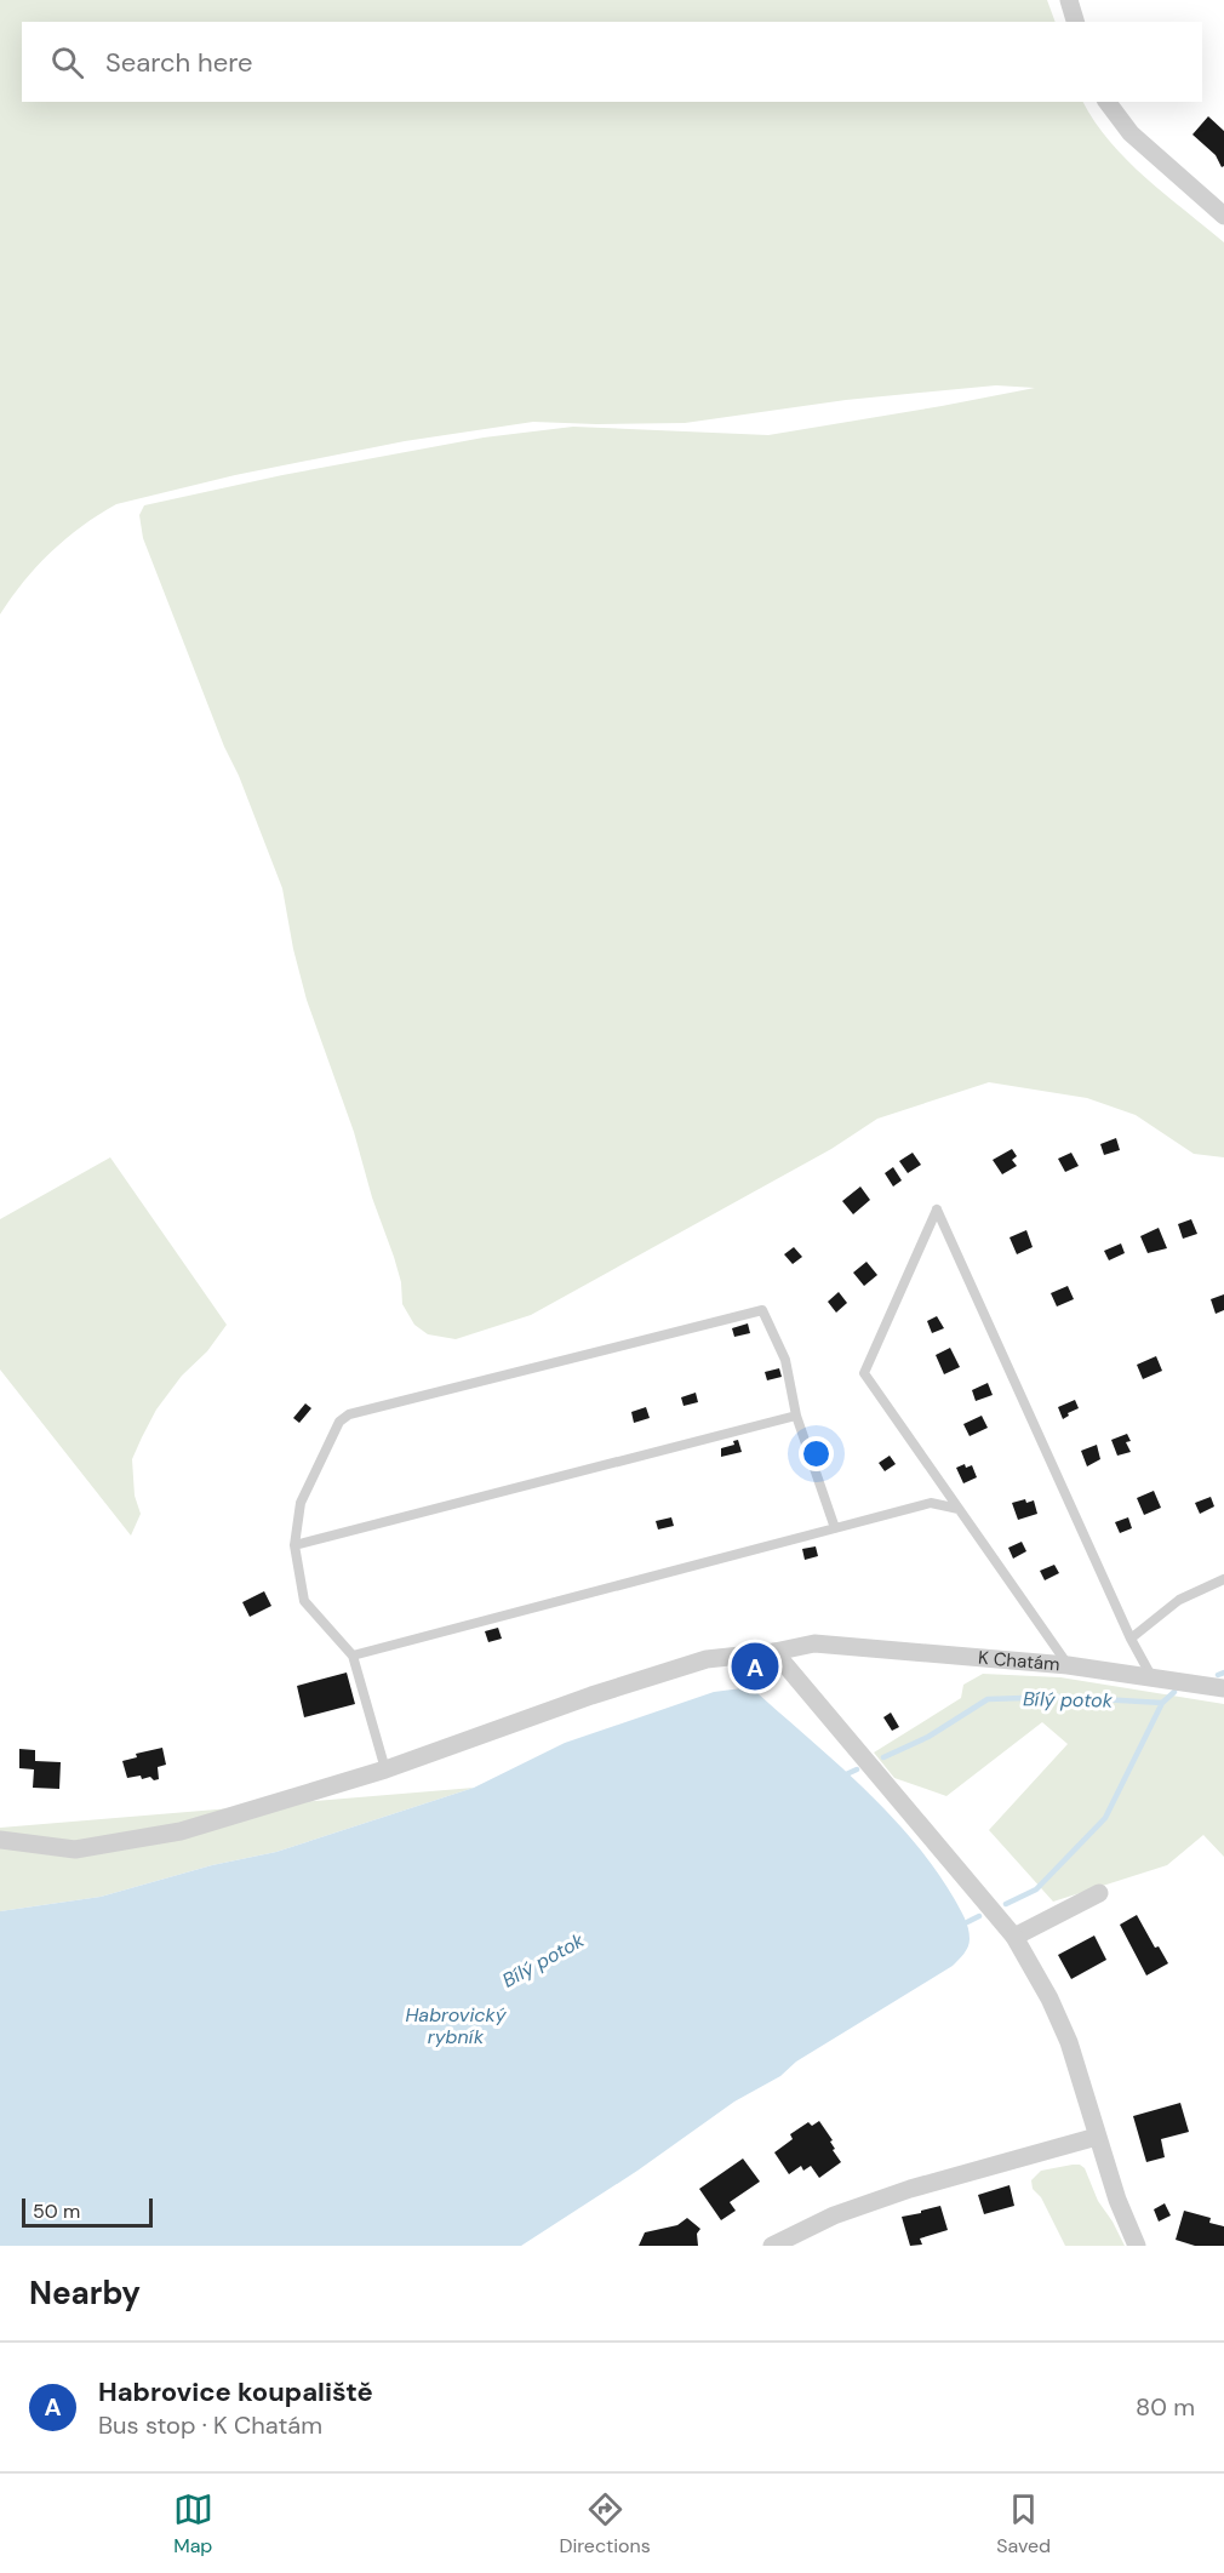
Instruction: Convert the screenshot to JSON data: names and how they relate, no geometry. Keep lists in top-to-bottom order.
{
  "streets": {
    "street": ["K Chatám"]
  },
  "water": ["Bílý potok", "Habrovický rybník"],
  "scale_bar": "50 m",
  "page": {
    "search": "Search here",
    "pins": "A",
    "scale": "50 m",
    "heading": "Nearby",
    "list": [
      {
        "mark": "A",
        "name": "Habrovice koupaliště",
        "note": "Bus stop · K Chatám",
        "value": "80 m"
      }
    ],
    "nav": ["Map", "Directions", "Saved"]
  }
}
